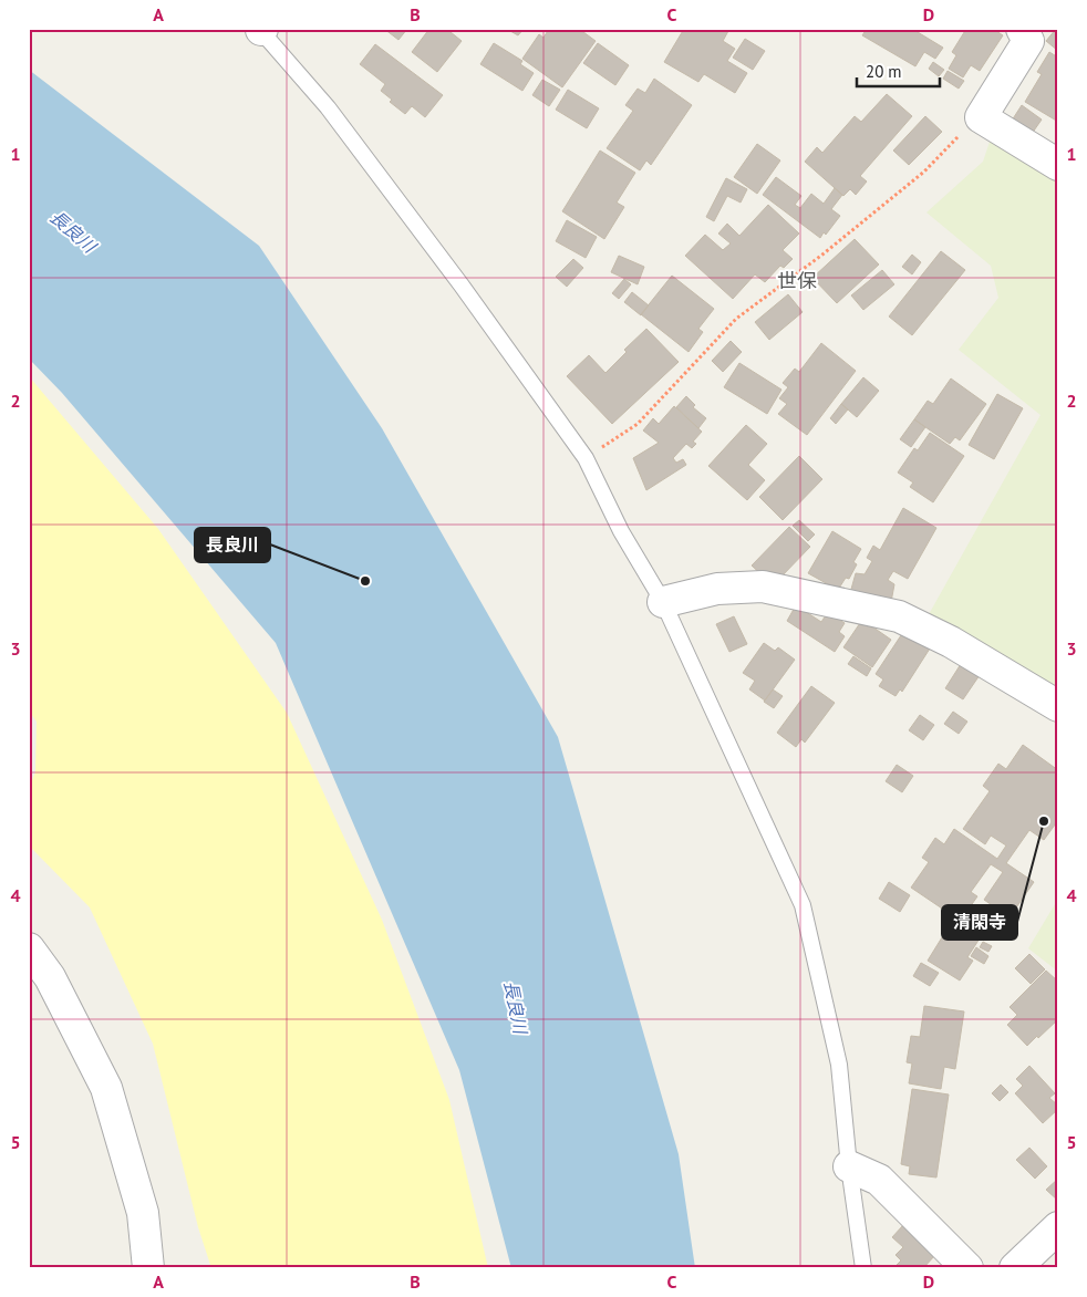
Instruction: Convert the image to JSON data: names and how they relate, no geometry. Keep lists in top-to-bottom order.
{
  "districts": ["世保"],
  "water": ["長良川"],
  "places": ["長良川", "清閑寺"],
  "scale_bar": "20 m",
  "grid": {
    "columns": [
      "A",
      "B",
      "C",
      "D"
    ],
    "rows": [
      "1",
      "2",
      "3",
      "4",
      "5"
    ]
  }
}
